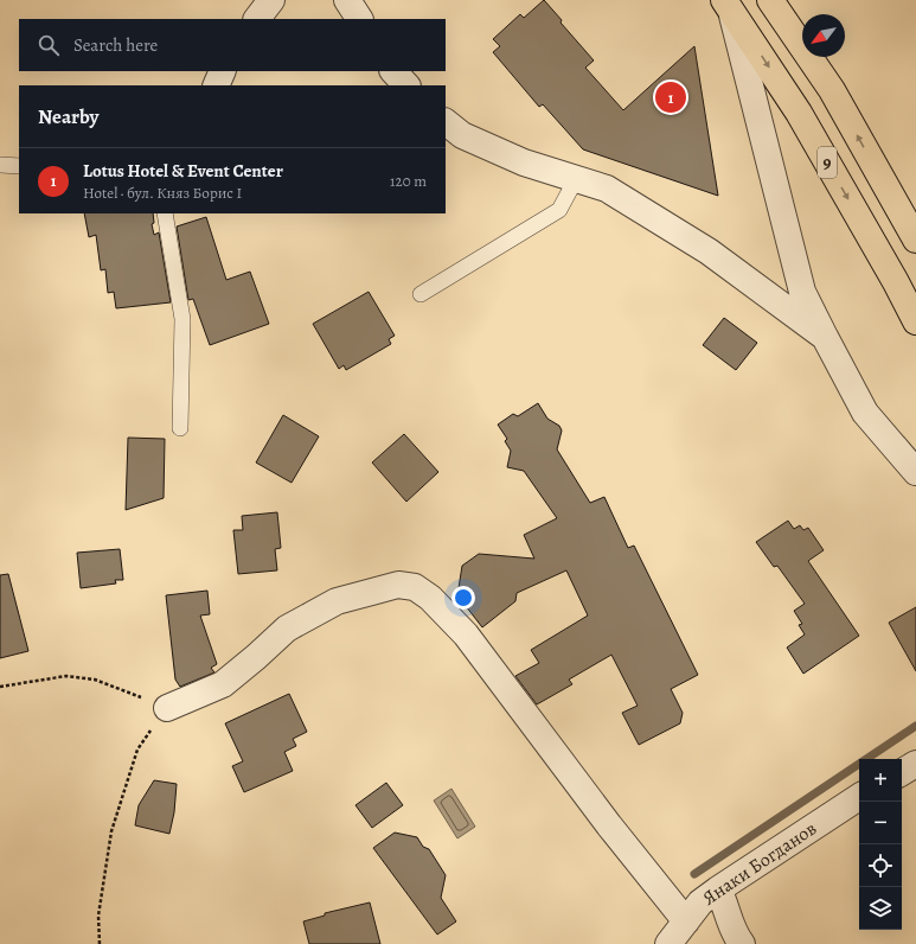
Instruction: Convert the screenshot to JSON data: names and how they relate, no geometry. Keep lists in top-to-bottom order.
{
  "streets": {
    "highway": ["9"],
    "street": ["Янаки Богданов"]
  },
  "north": "bottom left",
  "page": {
    "search": "Search here",
    "pins": "1",
    "heading": "Nearby",
    "list": [
      {
        "mark": "1",
        "name": "Lotus Hotel & Event Center",
        "note": "Hotel · бул. Княз Борис I",
        "value": "120 m"
      }
    ],
    "map_buttons": ["+", "−"]
  }
}
